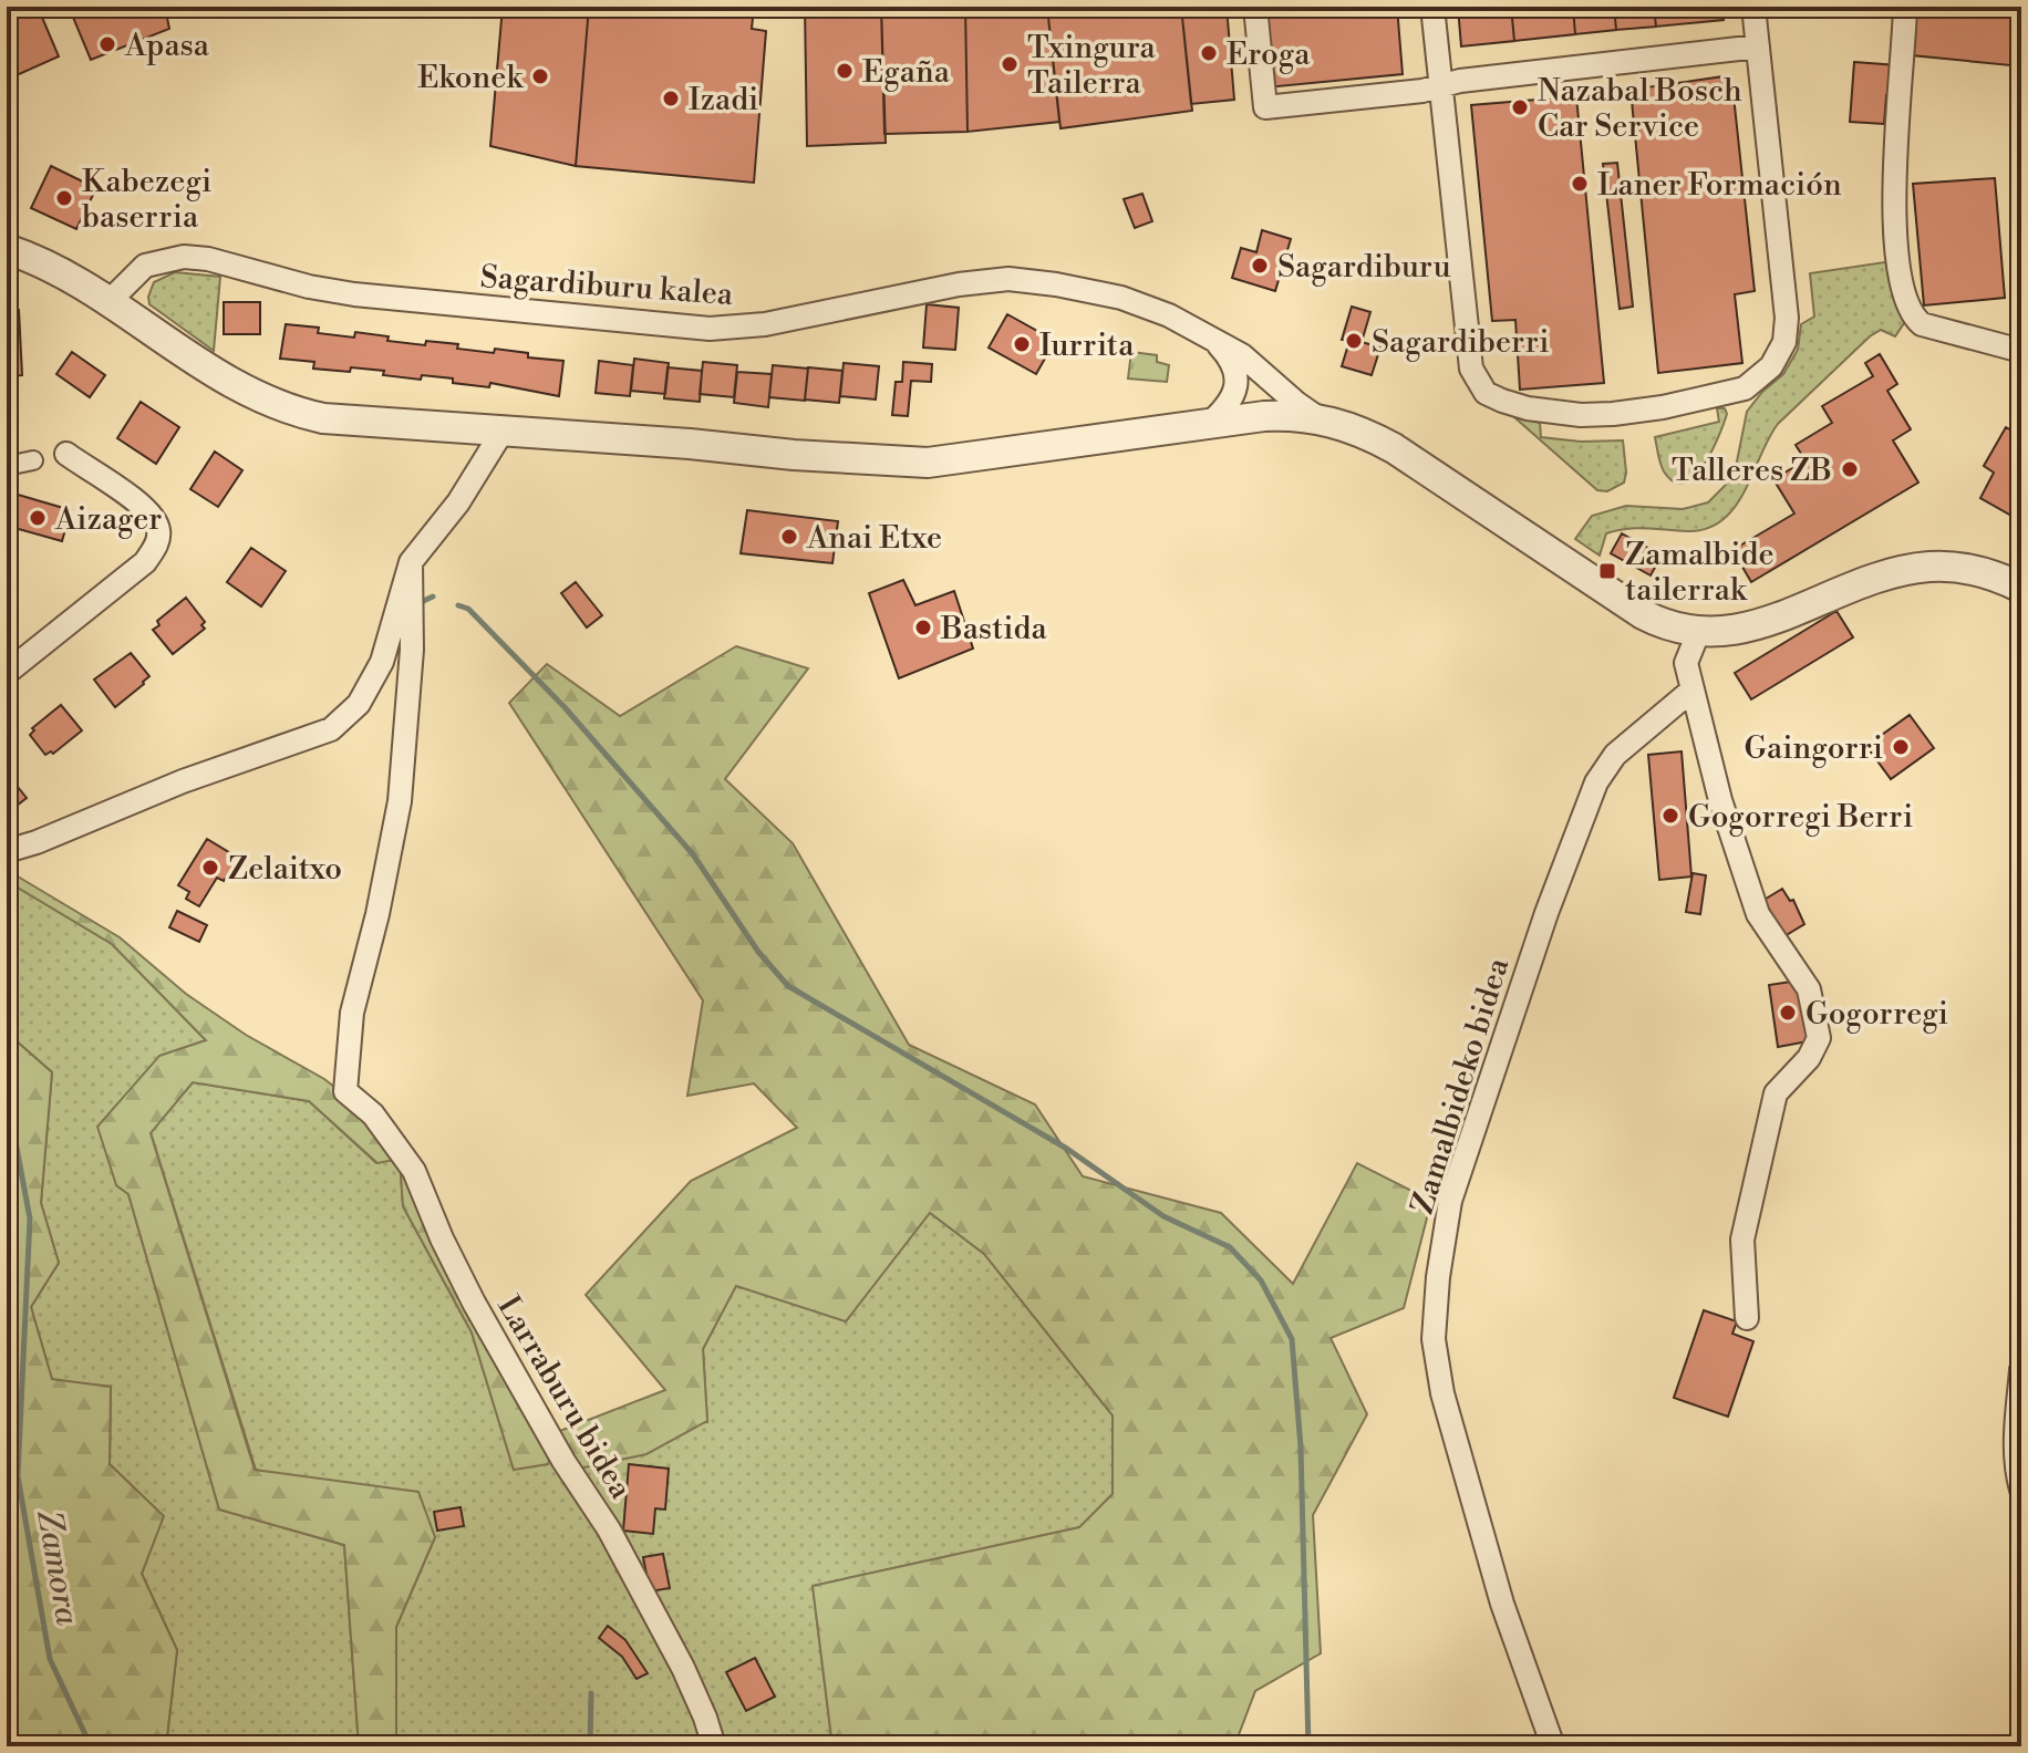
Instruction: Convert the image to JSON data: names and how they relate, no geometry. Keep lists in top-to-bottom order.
{
  "streets": {
    "street": ["Sagardiburu kalea", "Zamalbideko bidea", "Larraburu bidea"]
  },
  "water": ["Zamora"],
  "places": {
    "other": [
      "Apasa",
      "Eroga",
      "Txingura Tailerra",
      "Egaña",
      "Ekonek",
      "Izadi",
      "Nazabal Bosch Car Service",
      "Laner Formación",
      "Kabezegi baserria",
      "Sagardiburu",
      "Sagardiberri",
      "Iurrita",
      "Talleres ZB",
      "Aizager",
      "Anai Etxe",
      "Bastida",
      "Gaingorri",
      "Gogorregi Berri",
      "Zelaitxo",
      "Gogorregi"
    ],
    "transit": ["Zamalbide tailerrak"]
  }
}
